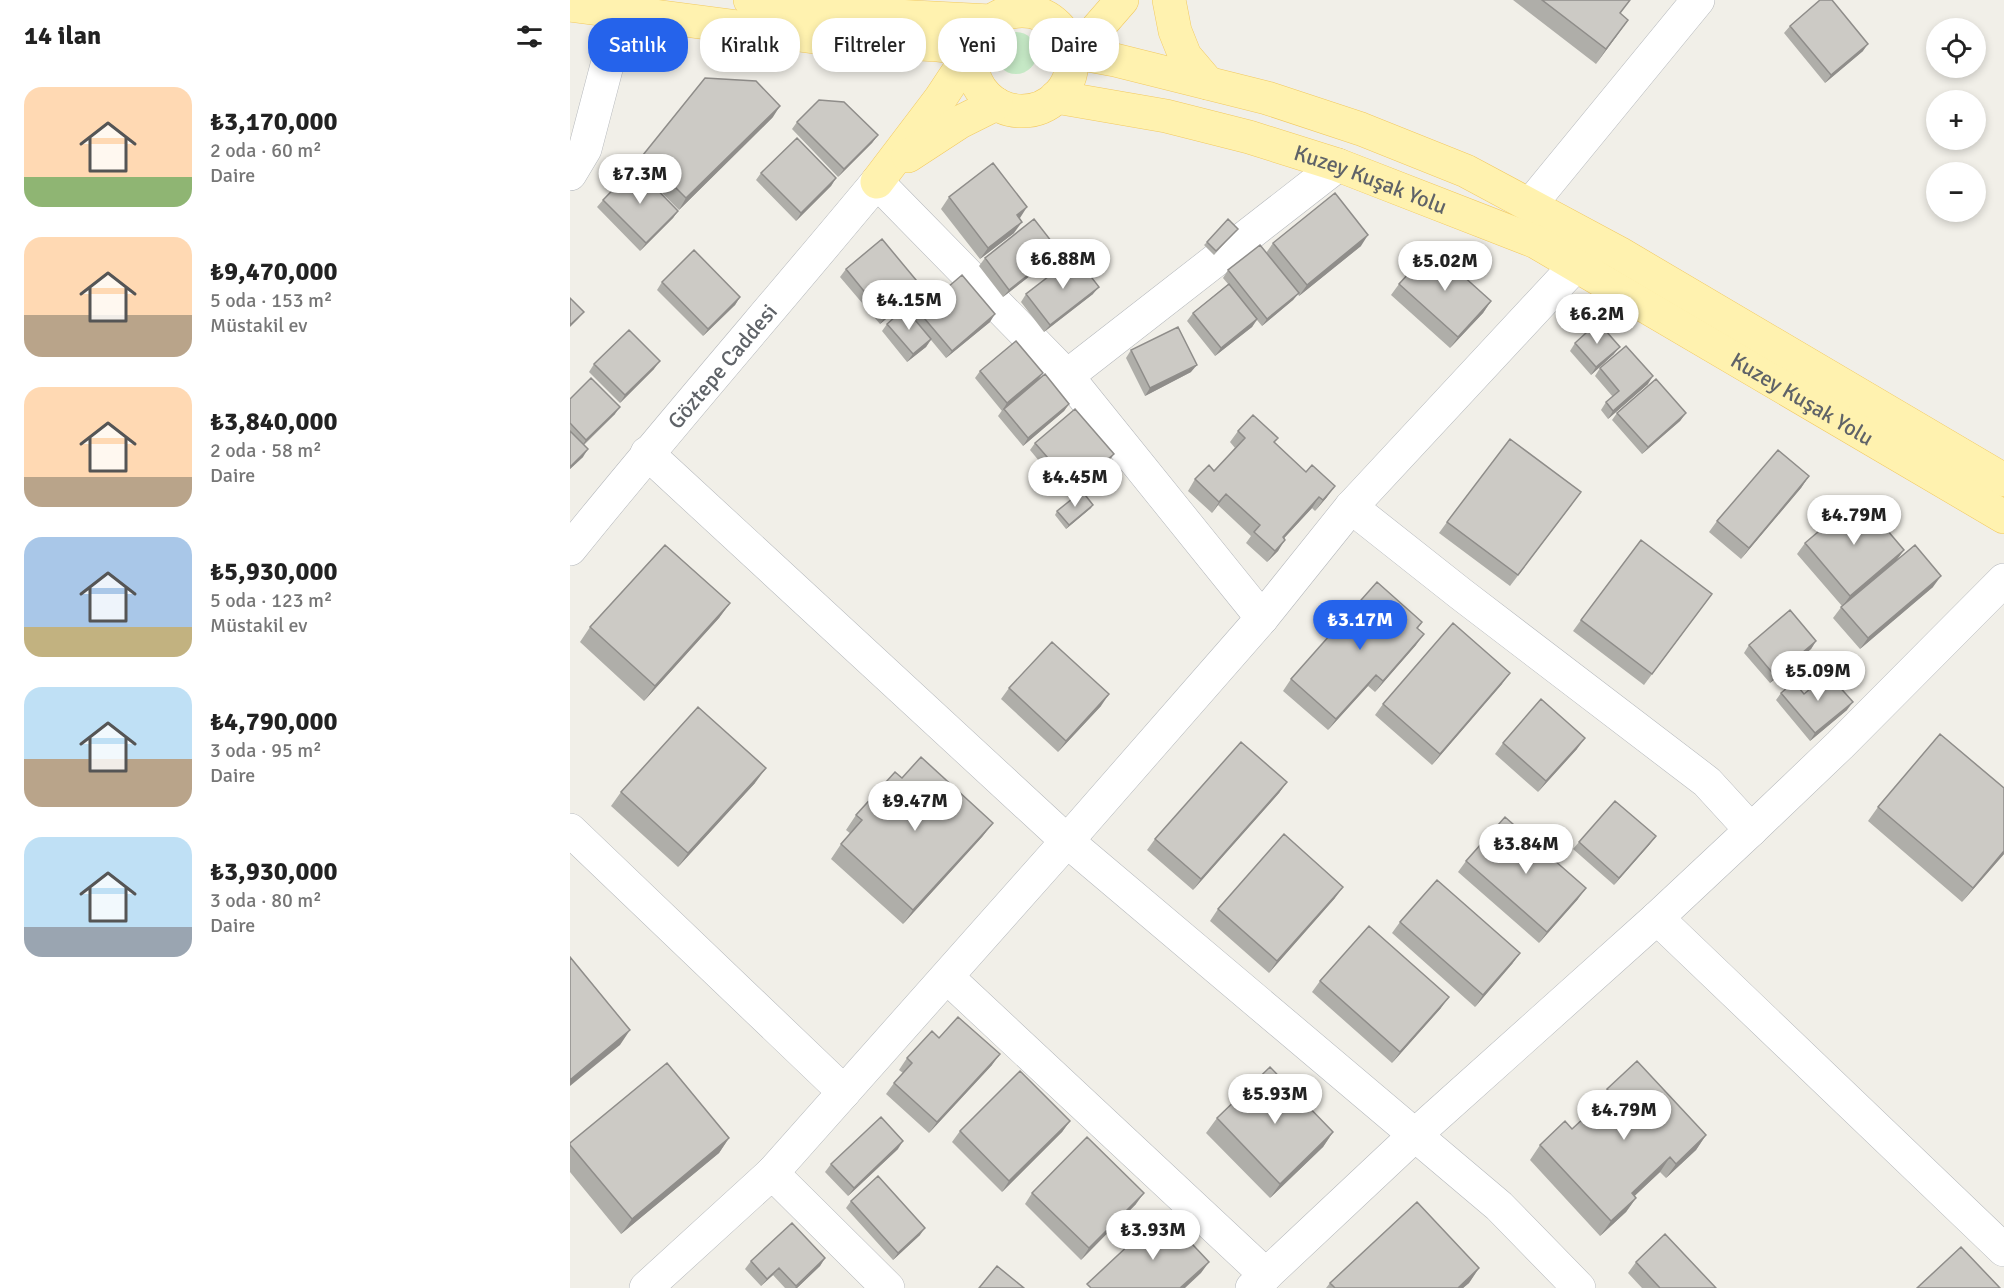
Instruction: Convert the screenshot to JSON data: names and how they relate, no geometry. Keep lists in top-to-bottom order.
{
  "streets": {
    "main road": ["Kuzey Kuşak Yolu"],
    "street": ["Göztepe Caddesi"]
  },
  "page": {
    "heading": "14 ilan",
    "map_buttons": ["+", "−"],
    "chip": [
      "Satılık",
      "Kiralık",
      "Filtreler",
      "Yeni",
      "Daire"
    ],
    "list": [
      {
        "name": "₺3,170,000",
        "note": "2 oda · 60 m² · Daire"
      },
      {
        "name": "₺9,470,000",
        "note": "5 oda · 153 m² · Müstakil ev"
      },
      {
        "name": "₺3,840,000",
        "note": "2 oda · 58 m² · Daire"
      },
      {
        "name": "₺5,930,000",
        "note": "5 oda · 123 m² · Müstakil ev"
      },
      {
        "name": "₺4,790,000",
        "note": "3 oda · 95 m² · Daire"
      },
      {
        "name": "₺3,930,000",
        "note": "3 oda · 80 m² · Daire"
      }
    ],
    "price": [
      "₺7.3M",
      "₺6.88M",
      "₺5.02M",
      "₺4.15M",
      "₺6.2M",
      "₺4.45M",
      "₺4.79M",
      "₺3.17M",
      "₺5.09M",
      "₺9.47M",
      "₺3.84M",
      "₺5.93M",
      "₺4.79M",
      "₺3.93M"
    ]
  }
}
